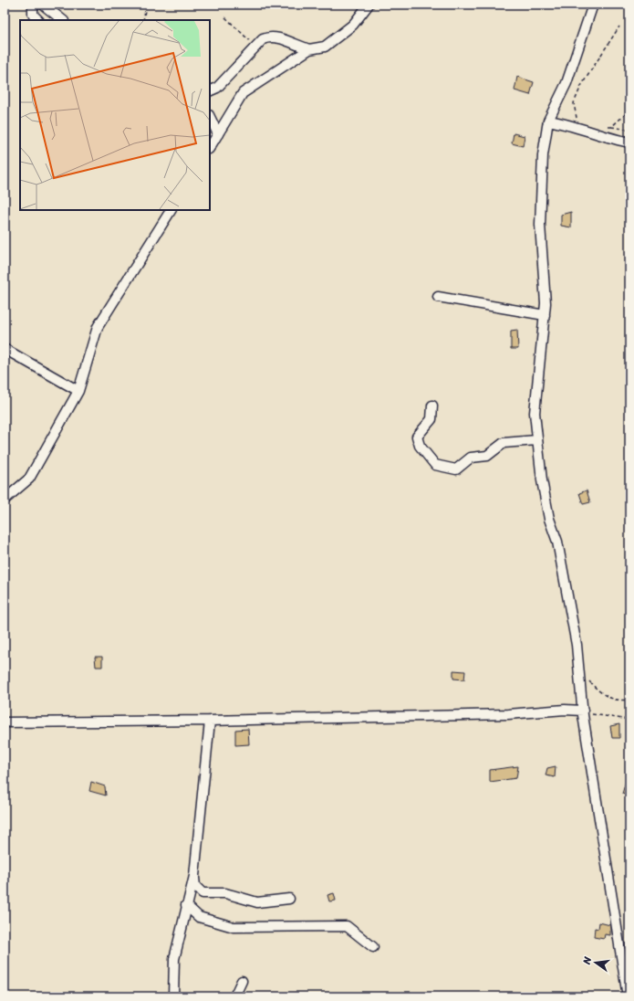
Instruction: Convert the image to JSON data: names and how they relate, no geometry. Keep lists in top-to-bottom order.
{
  "north": "left"
}
